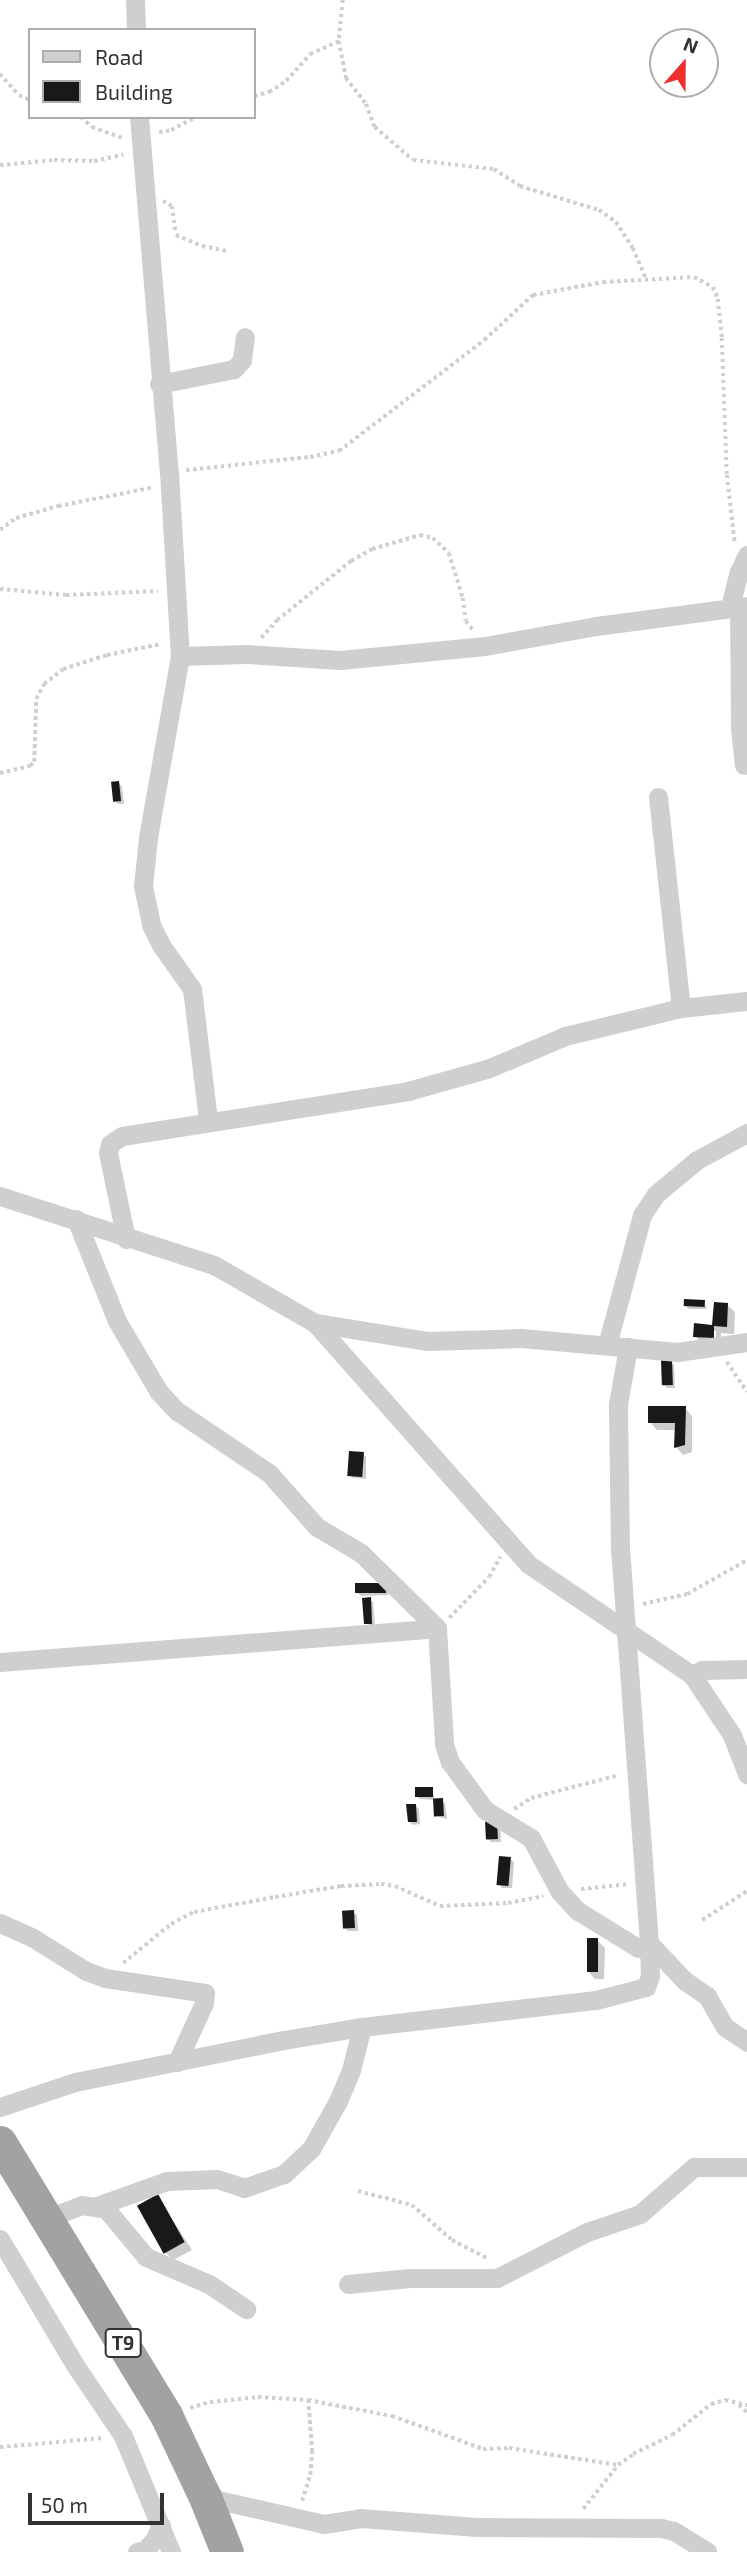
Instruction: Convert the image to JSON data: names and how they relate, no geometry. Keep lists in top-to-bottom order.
{
  "streets": {
    "highway": ["T9"]
  },
  "legend": ["Road", "Building"],
  "scale_bar": "50 m",
  "north": "top"
}
